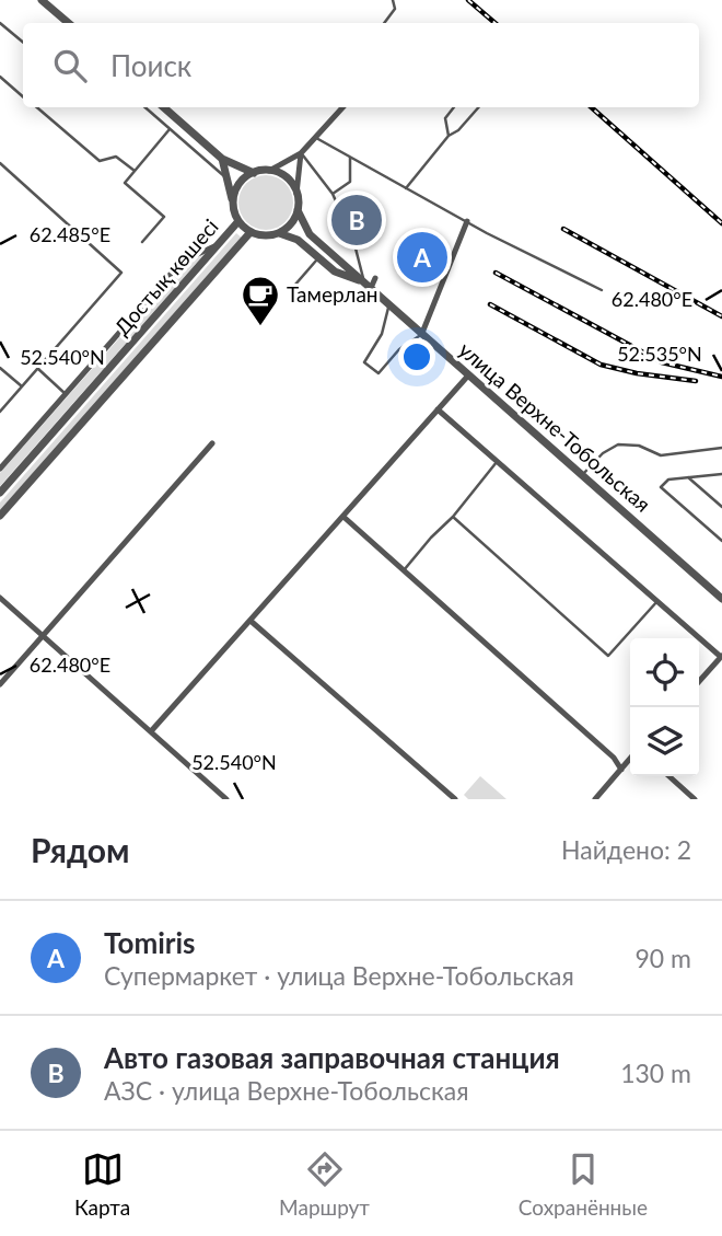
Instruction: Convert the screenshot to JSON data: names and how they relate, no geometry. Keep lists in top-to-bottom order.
{
  "streets": {
    "street": ["Достық көшесі", "улица Верхне-Тобольская"]
  },
  "crossings": [
    ["Достық көшесі", "улица Верхне-Тобольская"]
  ],
  "places": {
    "cafe": ["Тамерлан"]
  },
  "page": {
    "search": "Поиск",
    "pins": ["B", "A"],
    "heading": ["Рядом", "Найдено: 2"],
    "list": [
      {
        "mark": "A",
        "name": "Tomiris",
        "note": "Супермаркет · улица Верхне-Тобольская",
        "value": "90 m"
      },
      {
        "mark": "B",
        "name": "Авто газовая заправочная станция",
        "note": "АЗС · улица Верхне-Тобольская",
        "value": "130 m"
      }
    ],
    "nav": ["Карта", "Маршрут", "Сохранённые"]
  },
  "coordinates": [
    "62.485°E",
    "62.480°E",
    "52.535°N",
    "52.540°N"
  ]
}
